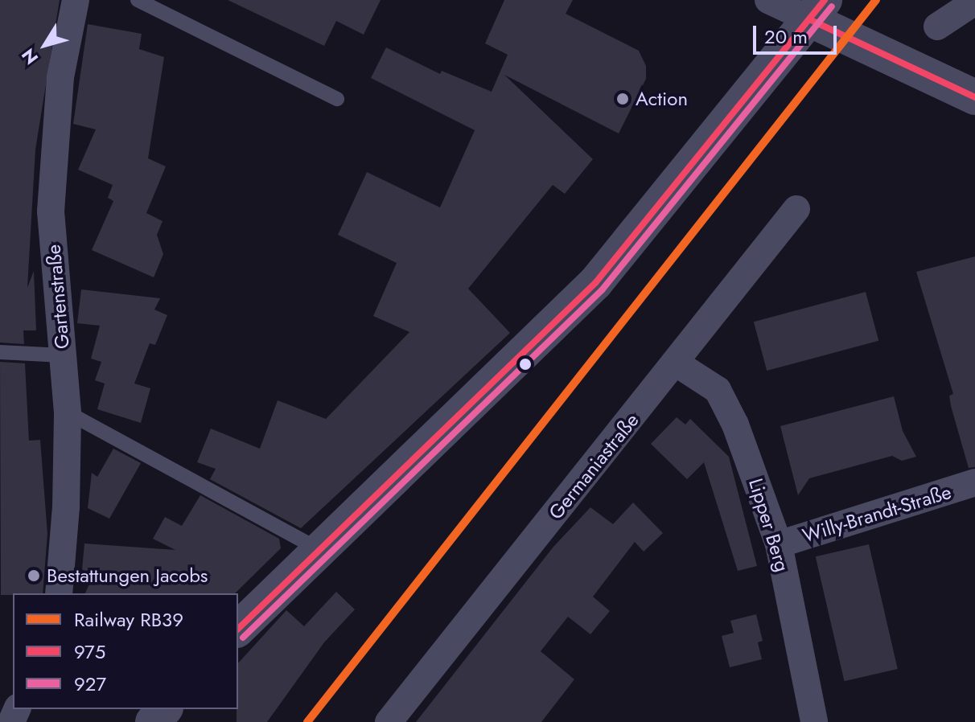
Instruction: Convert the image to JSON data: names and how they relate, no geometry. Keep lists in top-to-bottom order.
{
  "streets": {
    "street": [
      "Gartenstraße",
      "Germaniastraße",
      "Willy-Brandt-Straße",
      "Lipper Berg"
    ]
  },
  "crossings": [
    ["Germaniastraße", "Lipper Berg"],
    ["Willy-Brandt-Straße", "Lipper Berg"]
  ],
  "places": ["Action", "Bestattungen Jacobs"],
  "lines": ["rail line RB39", "transit line 975", "transit line 927"],
  "legend": ["Railway RB39", "975", "927"],
  "scale_bar": "20 m",
  "north": "bottom left"
}
